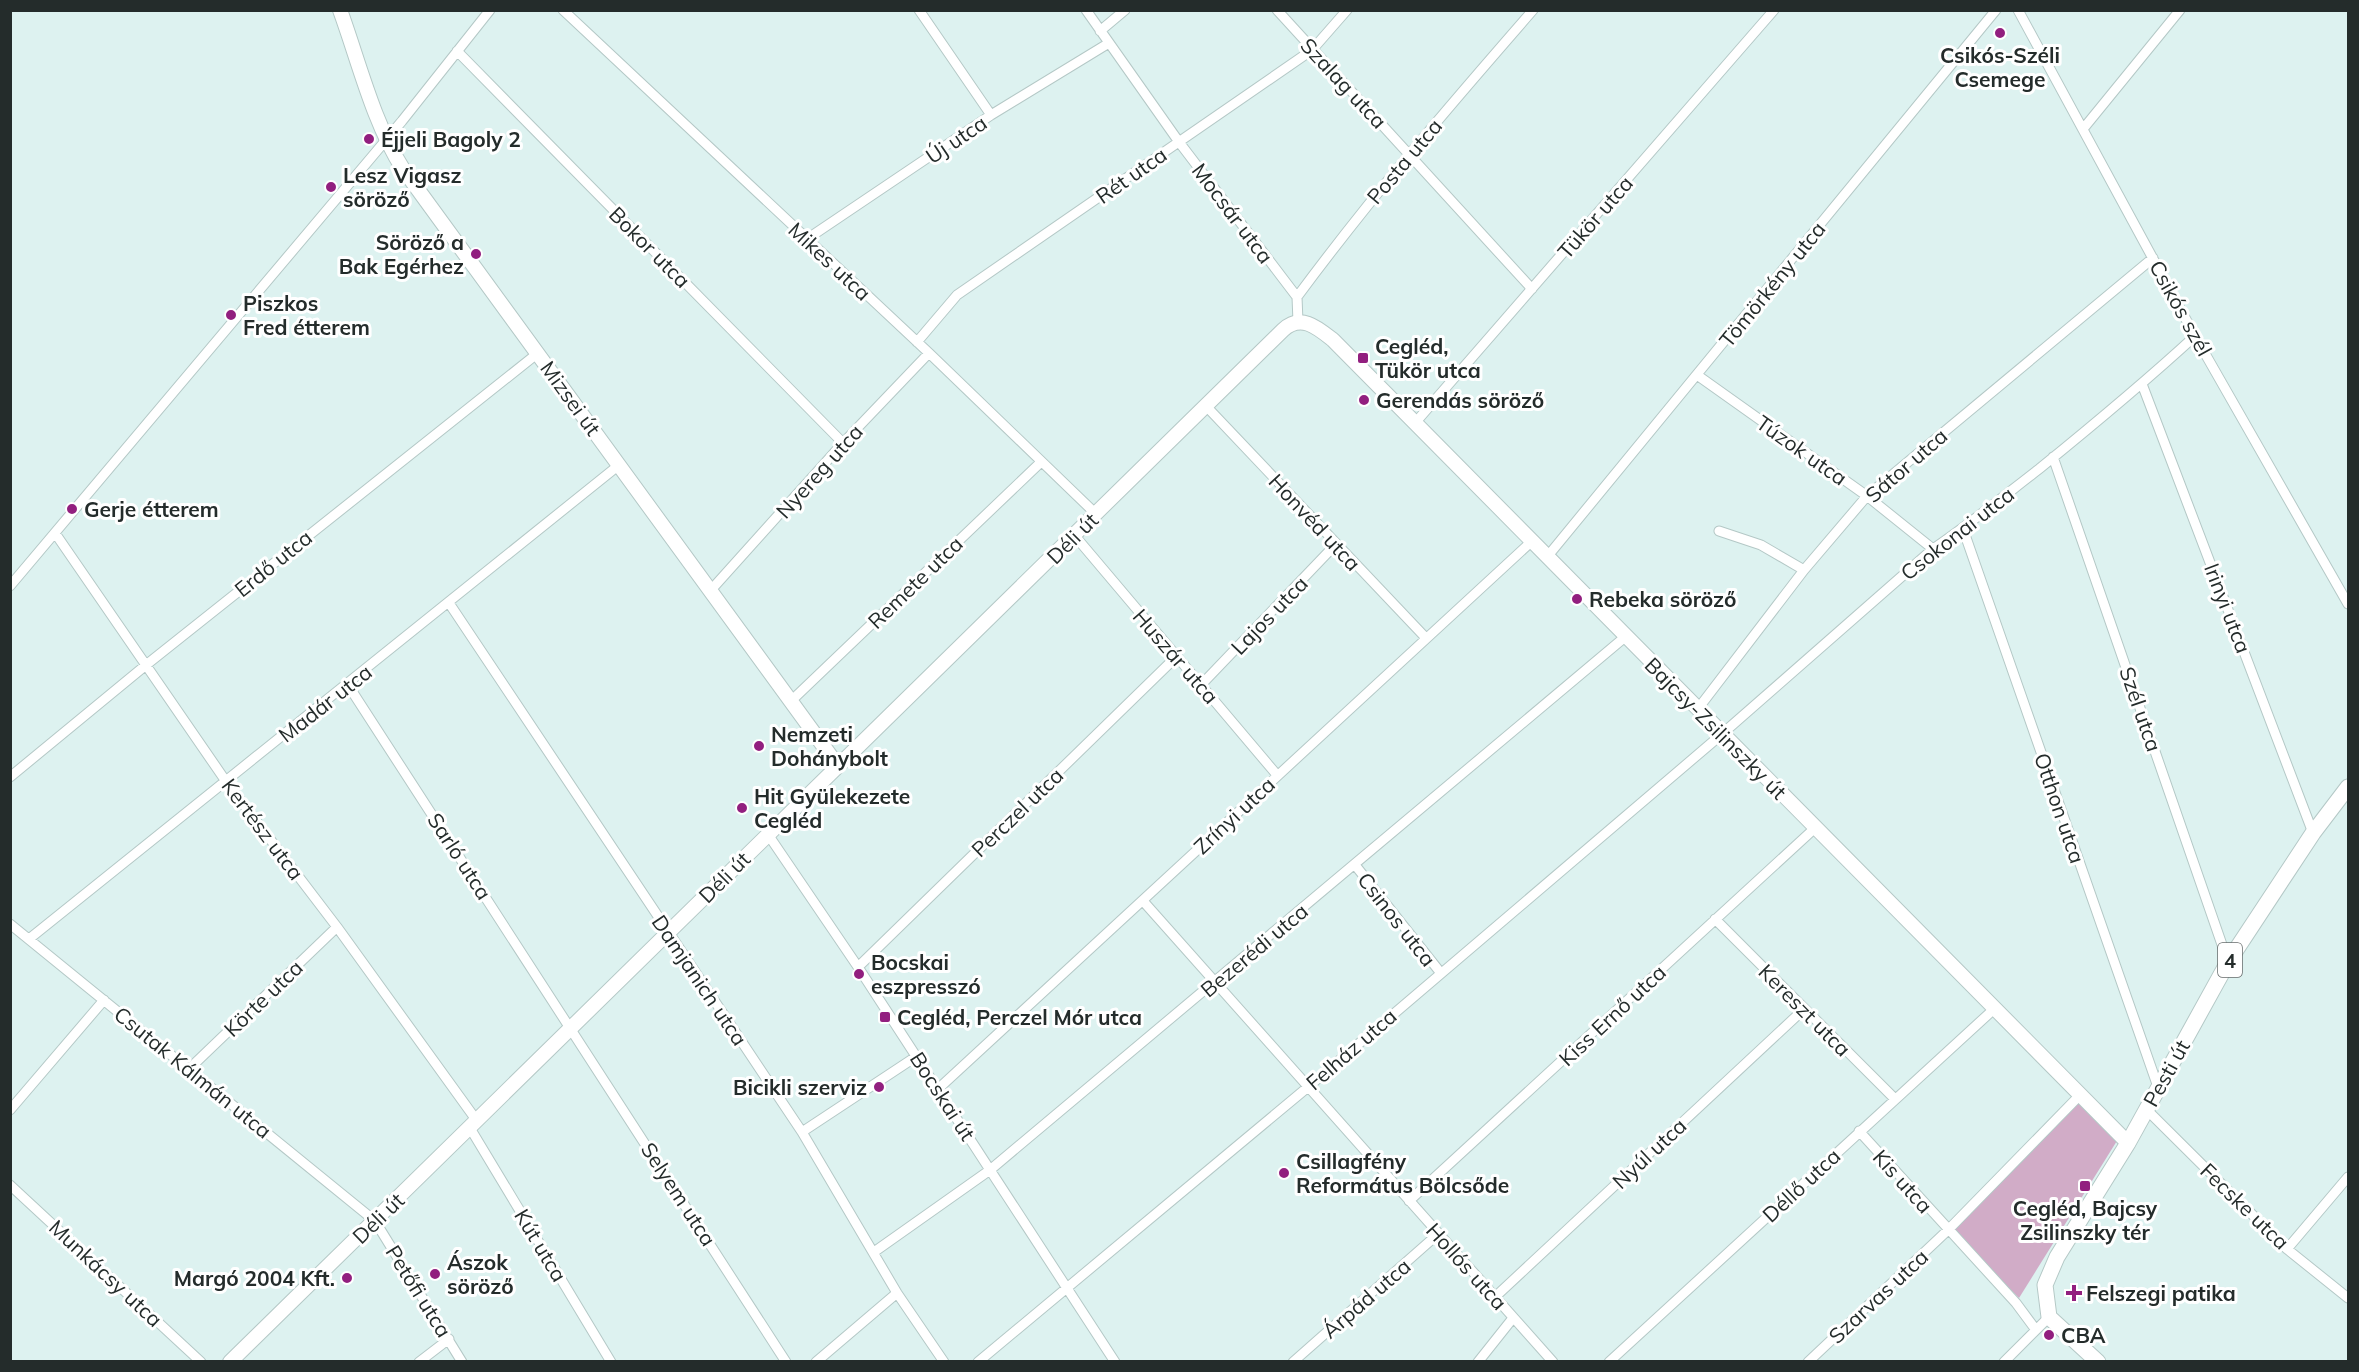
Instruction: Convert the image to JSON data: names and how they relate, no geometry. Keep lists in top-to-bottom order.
{
  "streets": {
    "main road": [
      "Mizsei út",
      "Déli út",
      "Bajcsy-Zsilinszky út",
      "4",
      "Pesti út"
    ],
    "street": [
      "Szalag utca",
      "Új utca",
      "Posta utca",
      "Rét utca",
      "Mocsár utca",
      "Tükör utca",
      "Bokor utca",
      "Mikes utca",
      "Tömörkény utca",
      "Csikós szél",
      "Túzok utca",
      "Sátor utca",
      "Nyereg utca",
      "Honvéd utca",
      "Csokonai utca",
      "Erdő utca",
      "Remete utca",
      "Irinyi utca",
      "Lajos utca",
      "Huszár utca",
      "Madár utca",
      "Szél utca",
      "Otthon utca",
      "Perczel utca",
      "Zrínyi utca",
      "Kertész utca",
      "Sarló utca",
      "Csinos utca",
      "Bezerédi utca",
      "Damjanich utca",
      "Körte utca",
      "Kereszt utca",
      "Kiss Ernő utca",
      "Felház utca",
      "Csutak Kálmán utca",
      "Bocskai út",
      "Nyúl utca",
      "Kis utca",
      "Déllő utca",
      "Selyem utca",
      "Fecske utca",
      "Kút utca",
      "Hollós utca",
      "Munkácsy utca",
      "Petőfi utca",
      "Szarvas utca",
      "Árpád utca"
    ]
  },
  "crossings": [
    ["Szalag utca", "Posta utca"],
    ["Szalag utca", "Rét utca"],
    ["Szalag utca", "Tükör utca"],
    ["Új utca", "Mocsár utca"],
    ["Új utca", "Mikes utca"],
    ["Posta utca", "Mocsár utca"],
    ["Rét utca", "Mocsár utca"],
    ["Rét utca", "Mikes utca"],
    ["Tükör utca", "Bajcsy-Zsilinszky út"],
    ["Bokor utca", "Nyereg utca"],
    ["Mikes utca", "Nyereg utca"],
    ["Mikes utca", "Déli út"],
    ["Mikes utca", "Remete utca"],
    ["Tömörkény utca", "Túzok utca"],
    ["Tömörkény utca", "Bajcsy-Zsilinszky út"],
    ["Csikós szél", "Sátor utca"],
    ["Csikós szél", "Csokonai utca"],
    ["Mizsei út", "Nyereg utca"],
    ["Mizsei út", "Déli út"],
    ["Mizsei út", "Erdő utca"],
    ["Mizsei út", "Remete utca"],
    ["Mizsei út", "Madár utca"],
    ["Túzok utca", "Sátor utca"],
    ["Túzok utca", "Csokonai utca"],
    ["Sátor utca", "Bajcsy-Zsilinszky út"],
    ["Honvéd utca", "Déli út"],
    ["Honvéd utca", "Lajos utca"],
    ["Honvéd utca", "Zrínyi utca"],
    ["Csokonai utca", "Irinyi utca"],
    ["Csokonai utca", "Szél utca"],
    ["Csokonai utca", "Bajcsy-Zsilinszky út"],
    ["Csokonai utca", "Otthon utca"],
    ["Csokonai utca", "Felház utca"],
    ["Déli út", "Huszár utca"],
    ["Déli út", "Bajcsy-Zsilinszky út"],
    ["Déli út", "Kertész utca"],
    ["Déli út", "Sarló utca"],
    ["Déli út", "Damjanich utca"],
    ["Déli út", "Csutak Kálmán utca"],
    ["Déli út", "Bocskai út"],
    ["Déli út", "Selyem utca"],
    ["Déli út", "Kút utca"],
    ["Déli út", "Petőfi utca"],
    ["Erdő utca", "Kertész utca"],
    ["Irinyi utca", "Pesti út"],
    ["Lajos utca", "Huszár utca"],
    ["Huszár utca", "Perczel utca"],
    ["Huszár utca", "Zrínyi utca"],
    ["Madár utca", "Kertész utca"],
    ["Madár utca", "Sarló utca"],
    ["Madár utca", "Damjanich utca"],
    ["Madár utca", "Csutak Kálmán utca"],
    ["Szél utca", "Pesti út"],
    ["Bajcsy-Zsilinszky út", "Zrínyi utca"],
    ["Bajcsy-Zsilinszky út", "Bezerédi utca"],
    ["Bajcsy-Zsilinszky út", "Kiss Ernő utca"],
    ["Bajcsy-Zsilinszky út", "Felház utca"],
    ["Bajcsy-Zsilinszky út", "Pesti út"],
    ["Bajcsy-Zsilinszky út", "Déllő utca"],
    ["Bajcsy-Zsilinszky út", "Szarvas utca"],
    ["Otthon utca", "Pesti út"],
    ["Perczel utca", "Bocskai út"],
    ["Zrínyi utca", "Bocskai út"],
    ["Zrínyi utca", "Hollós utca"],
    ["Kertész utca", "Körte utca"],
    ["Kertész utca", "Kút utca"],
    ["Sarló utca", "Selyem utca"],
    ["Csinos utca", "Bezerédi utca"],
    ["Csinos utca", "Felház utca"],
    ["Bezerédi utca", "Damjanich utca"],
    ["Bezerédi utca", "Bocskai út"],
    ["Bezerédi utca", "Hollós utca"],
    ["Körte utca", "Csutak Kálmán utca"],
    ["Kereszt utca", "Kiss Ernő utca"],
    ["Kereszt utca", "Nyúl utca"],
    ["Kereszt utca", "Déllő utca"],
    ["Kiss Ernő utca", "Hollós utca"],
    ["Felház utca", "Bocskai út"],
    ["Felház utca", "Hollós utca"],
    ["Csutak Kálmán utca", "Petőfi utca"],
    ["Pesti út", "Fecske utca"],
    ["Nyúl utca", "Hollós utca"],
    ["Kis utca", "Déllő utca"],
    ["Kis utca", "Szarvas utca"],
    ["Hollós utca", "Árpád utca"]
  ],
  "places": {
    "other": [
      "Csikós-Széli Csemege",
      "Éjjeli Bagoly 2",
      "Lesz Vigasz söröző",
      "Söröző a Bak Egérhez",
      "Piszkos Fred étterem",
      "Gerendás söröző",
      "Gerje étterem",
      "Rebeka söröző",
      "Nemzeti Dohánybolt",
      "Hit Gyülekezete Cegléd",
      "Bocskai eszpresszó",
      "Bicikli szerviz",
      "Csillagfény Református Bölcsőde",
      "Ászok söröző",
      "Margó 2004 Kft.",
      "CBA"
    ],
    "transit": ["Cegléd, Tükör utca", "Cegléd, Perczel Mór utca", "Cegléd, Bajcsy Zsilinszky tér"],
    "health": ["Felszegi patika"]
  }
}
